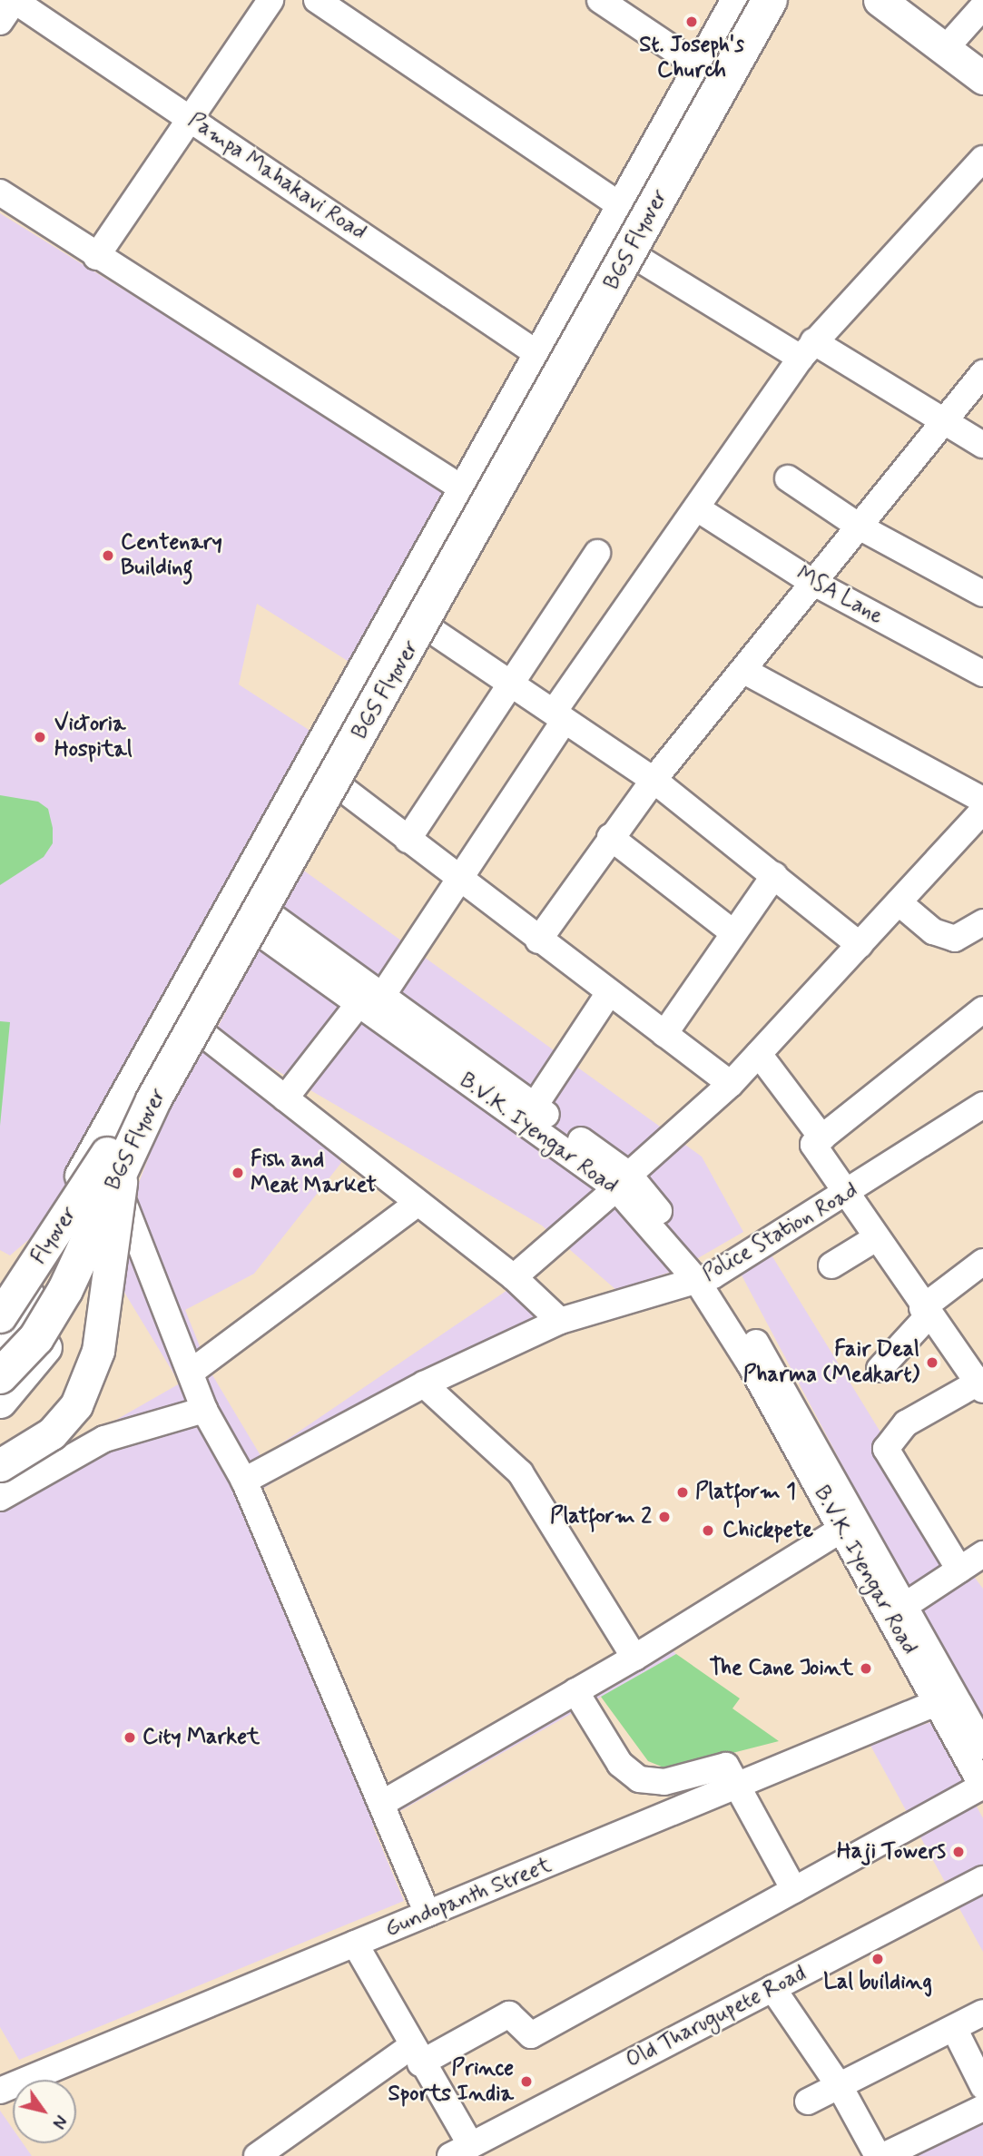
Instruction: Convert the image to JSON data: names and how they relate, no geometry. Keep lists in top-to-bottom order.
{
  "streets": {
    "highway": ["BGS Flyover"],
    "main road": ["Flyover"],
    "street": [
      "Pampa Mahakavi Road",
      "MSA Lane",
      "B.V.K. Iyengar Road",
      "Police Station Road",
      "Gundopanth Street",
      "Old Tharugupete Road"
    ]
  },
  "crossings": [
    ["BGS Flyover", "Flyover"],
    ["B.V.K. Iyengar Road", "Police Station Road"],
    ["B.V.K. Iyengar Road", "Gundopanth Street"]
  ],
  "places": [
    "St. Joseph's Church",
    "Centenary Building",
    "Victoria Hospital",
    "Fish and Meat Market",
    "Fair Deal Pharma (Medkart)",
    "Platform 1",
    "Platform 2",
    "Chickpete",
    "The Cane Joint",
    "City Market",
    "Haji Towers",
    "Lal building",
    "Prince Sports India"
  ],
  "north": "bottom right"
}
